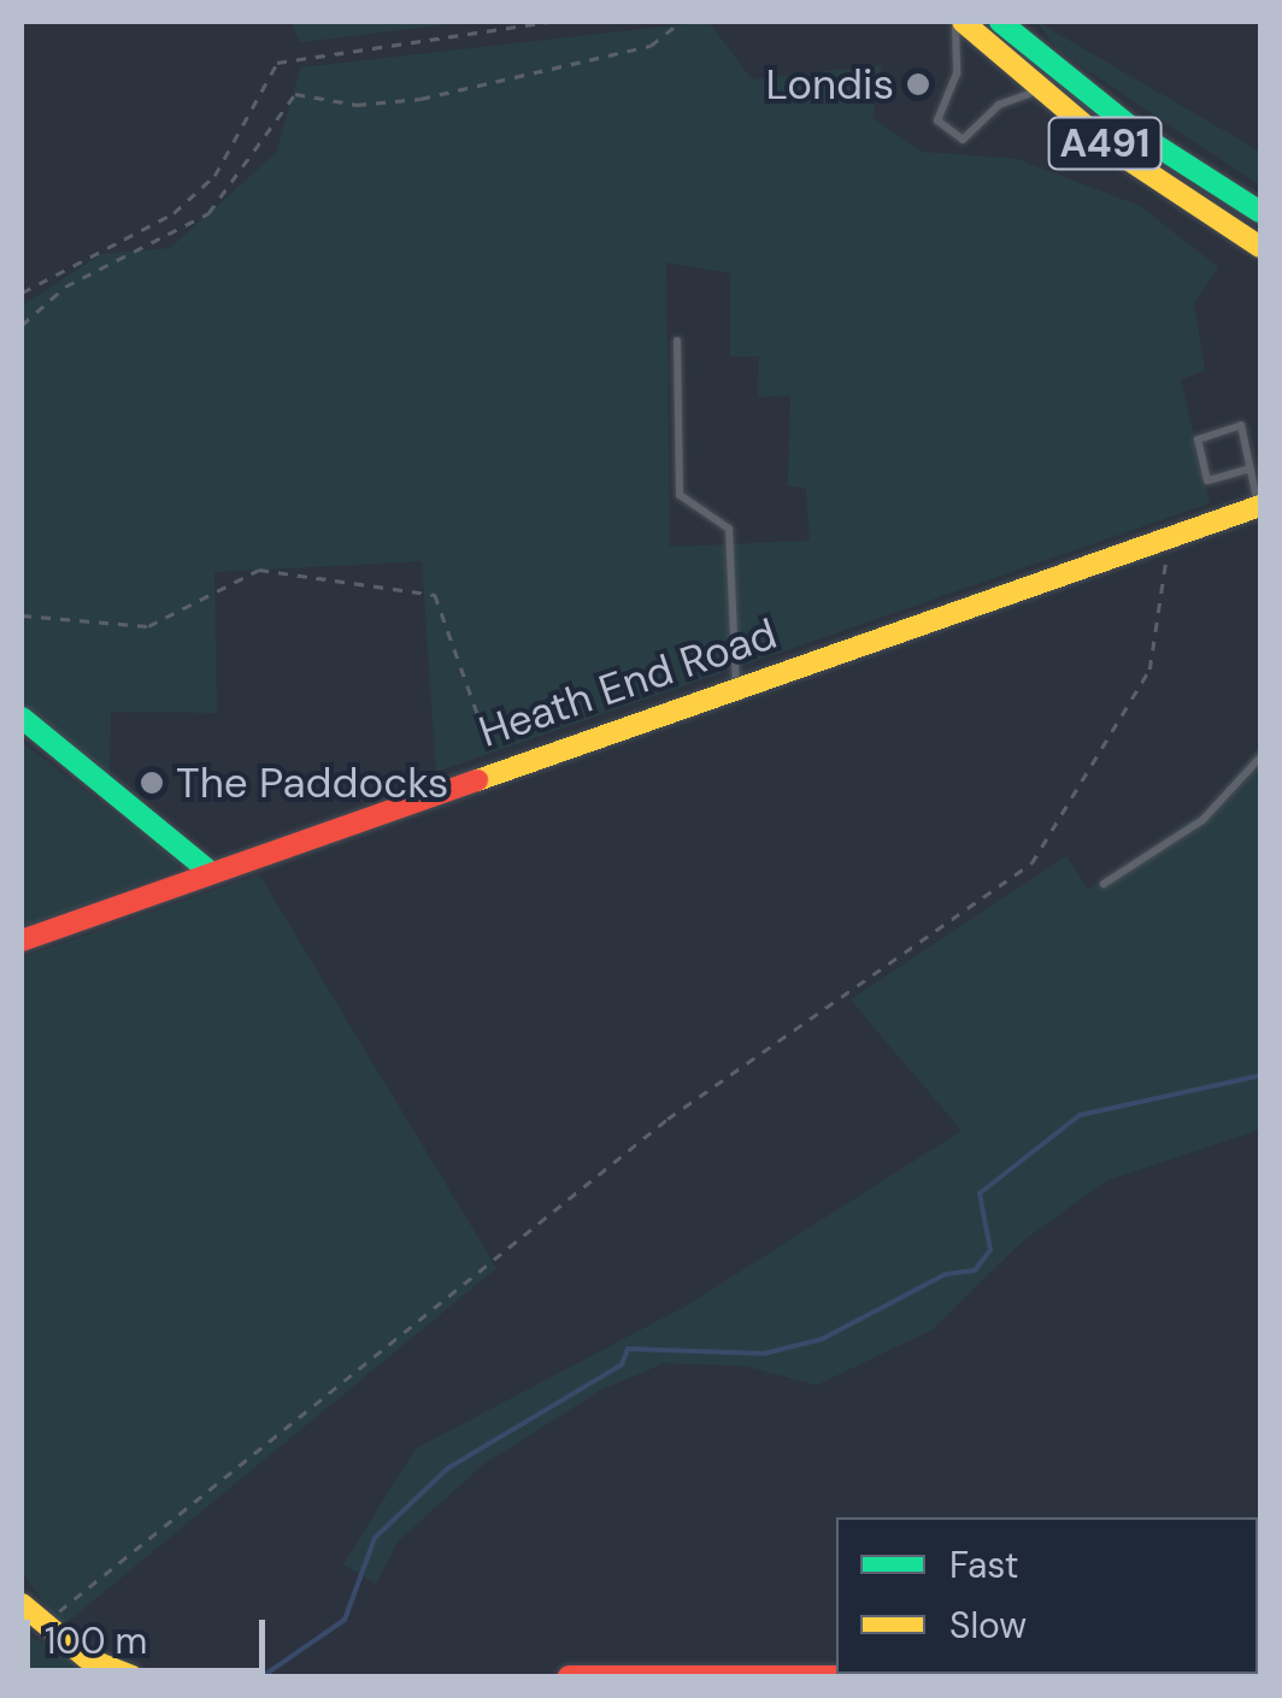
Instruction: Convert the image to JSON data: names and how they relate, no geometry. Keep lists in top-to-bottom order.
{
  "streets": {
    "main road": ["A491", "Heath End Road"]
  },
  "places": ["Londis", "The Paddocks"],
  "legend": ["Fast", "Slow"],
  "scale_bar": "100 m"
}
